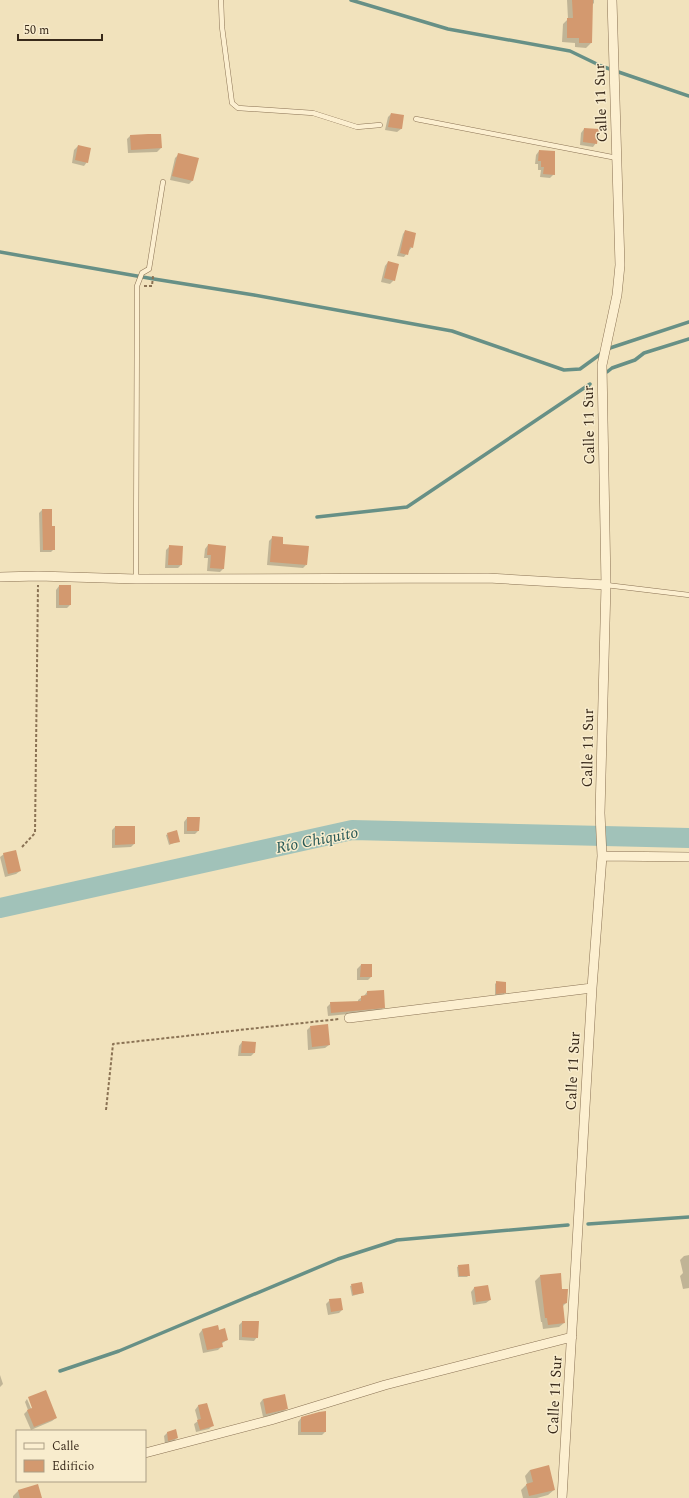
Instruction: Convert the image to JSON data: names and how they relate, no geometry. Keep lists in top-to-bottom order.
{
  "streets": {
    "street": ["Calle 11 Sur"]
  },
  "water": ["Río Chiquito"],
  "legend": ["Calle", "Edificio"],
  "scale_bar": "50 m"
}
